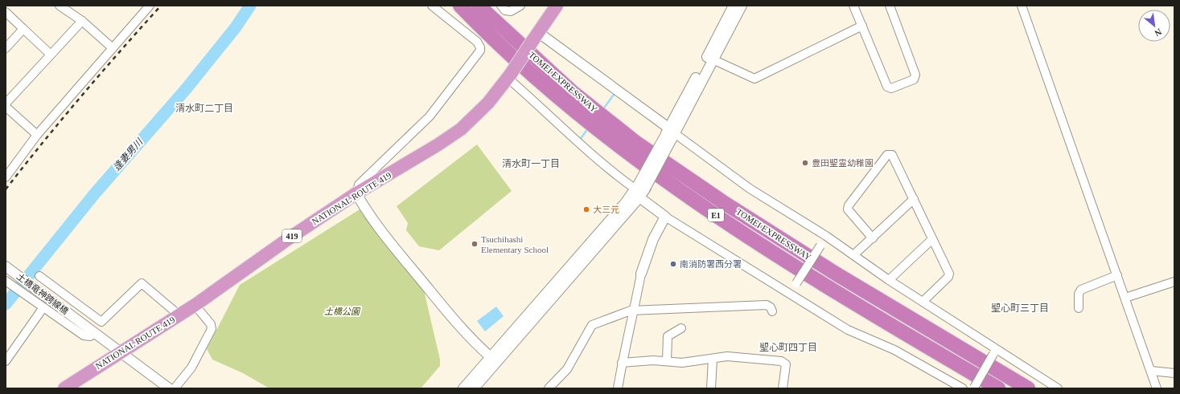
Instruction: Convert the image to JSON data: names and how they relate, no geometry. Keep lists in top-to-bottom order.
{
  "streets": {
    "highway": [
      "TOMEI EXPRESSWAY",
      "NATIONAL ROUTE 419",
      "E1",
      "419"
    ],
    "street": ["土橋竜神跨線橋"]
  },
  "crossings": [
    ["NATIONAL ROUTE 419", "土橋竜神跨線橋"]
  ],
  "districts": [
    "清水町二丁目",
    "清水町一丁目",
    "聖心町三丁目",
    "聖心町四丁目"
  ],
  "water": ["逢妻男川"],
  "parks": ["土橋公園"],
  "places": [
    "豊田聖霊幼稚園",
    "大三元",
    "Tsuchihashi Elementary School",
    "南消防署西分署"
  ],
  "north": "bottom right"
}
